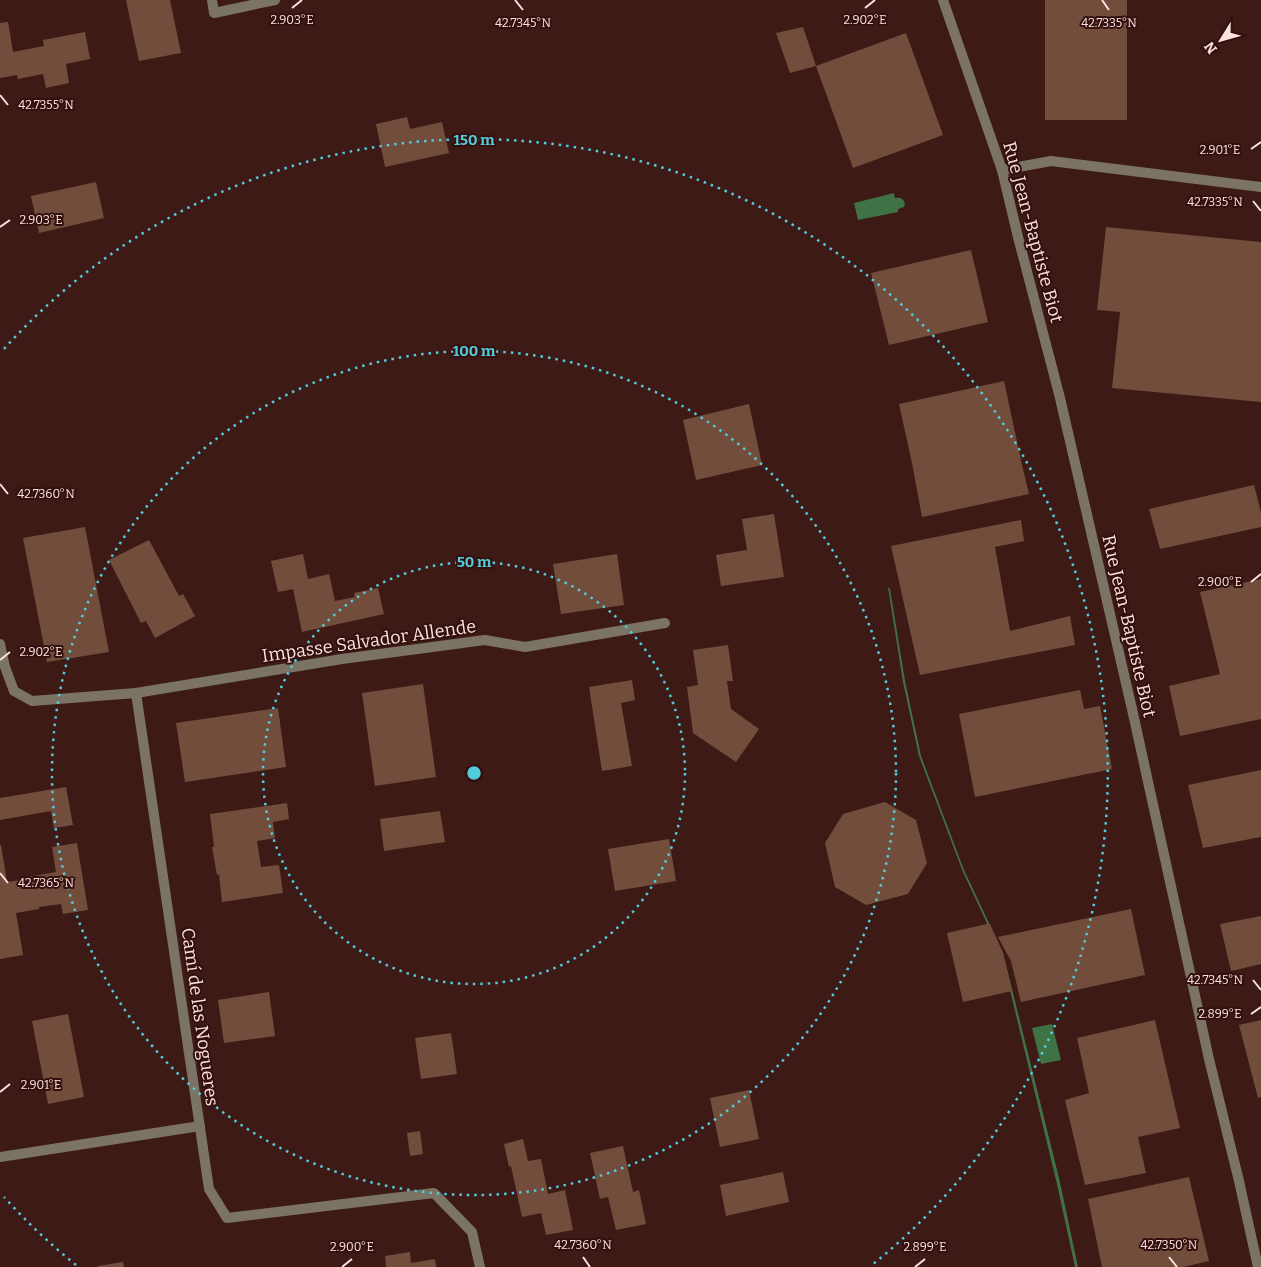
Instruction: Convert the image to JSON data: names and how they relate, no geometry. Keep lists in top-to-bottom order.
{
  "streets": {
    "street": ["Rue Jean-Baptiste Biot", "Impasse Salvador Allende", "Camí de las Nogueres"]
  },
  "crossings": [
    ["Impasse Salvador Allende", "Camí de las Nogueres"]
  ],
  "north": "bottom left",
  "coordinates": [
    "2.903°E",
    "2.902°E",
    "42.7345°N",
    "42.7335°N",
    "42.7355°N",
    "2.901°E",
    "42.7360°N",
    "2.900°E",
    "42.7365°N",
    "2.899°E",
    "42.7350°N"
  ],
  "rings": ["150 m", "100 m", "50 m"]
}
